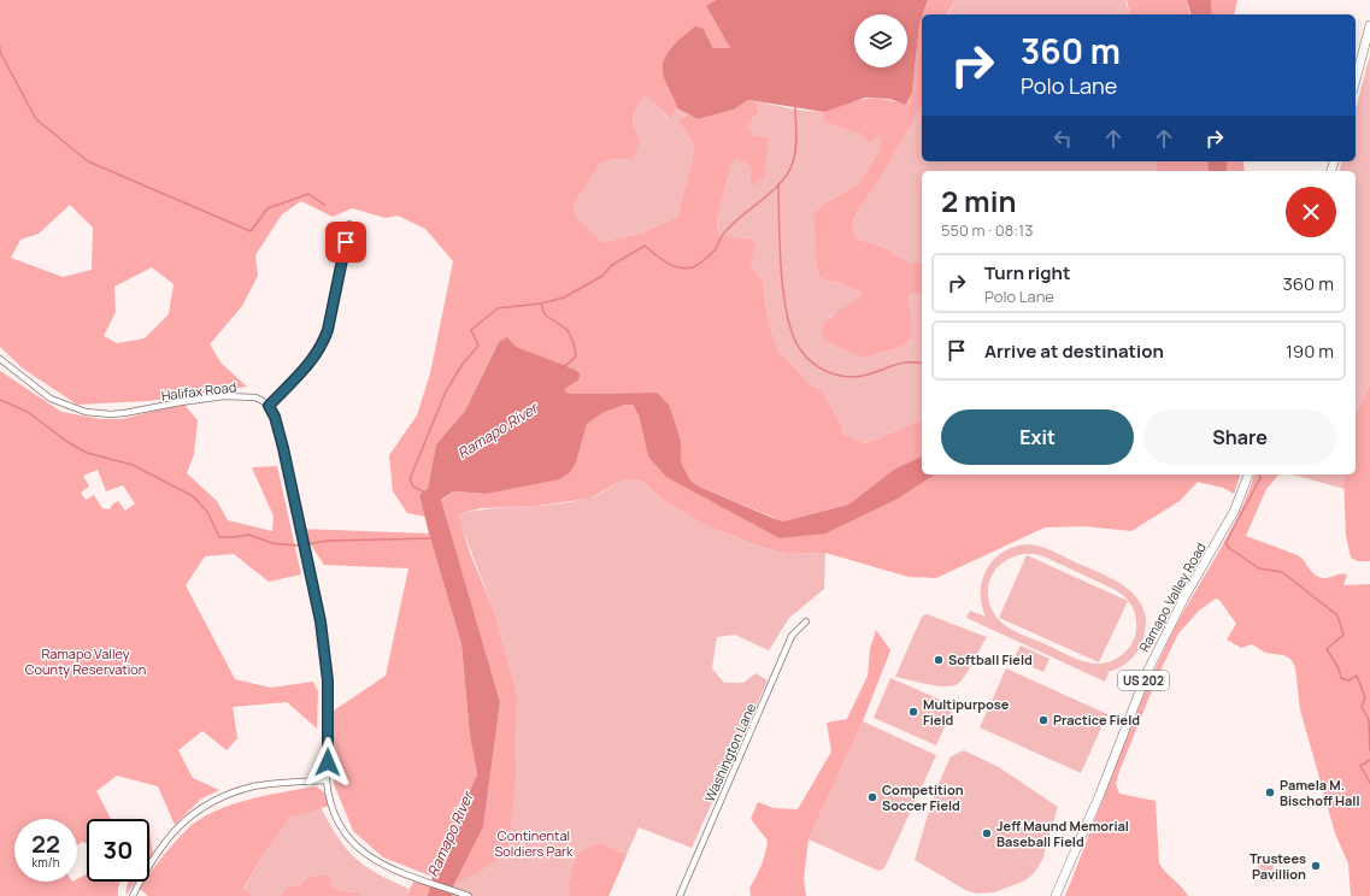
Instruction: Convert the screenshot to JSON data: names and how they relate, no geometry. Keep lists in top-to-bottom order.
{
  "streets": {
    "main road": ["Ramapo Valley Road", "US 202"],
    "street": ["Halifax Road", "Washington Lane"]
  },
  "water": ["Ramapo River"],
  "parks": ["Ramapo Valley County Reservation", "Continental Soldiers Park"],
  "places": [
    "Softball Field",
    "Multipurpose Field",
    "Practice Field",
    "Pamela M. Bischoff Hall",
    "Competition Soccer Field",
    "Jeff Maund Memorial Baseball Field",
    "Trustees Pavillion"
  ],
  "page": {
    "turn": ["360 m", "Polo Lane"],
    "heading": ["2 min", "550 m · 08:13"],
    "list": [
      {
        "name": "Turn right",
        "note": "Polo Lane",
        "value": "360 m"
      },
      {
        "name": "Arrive at destination",
        "value": "190 m"
      }
    ],
    "buttons": ["Exit", "Share"],
    "speed": "22 km/h",
    "limit": "30"
  }
}
